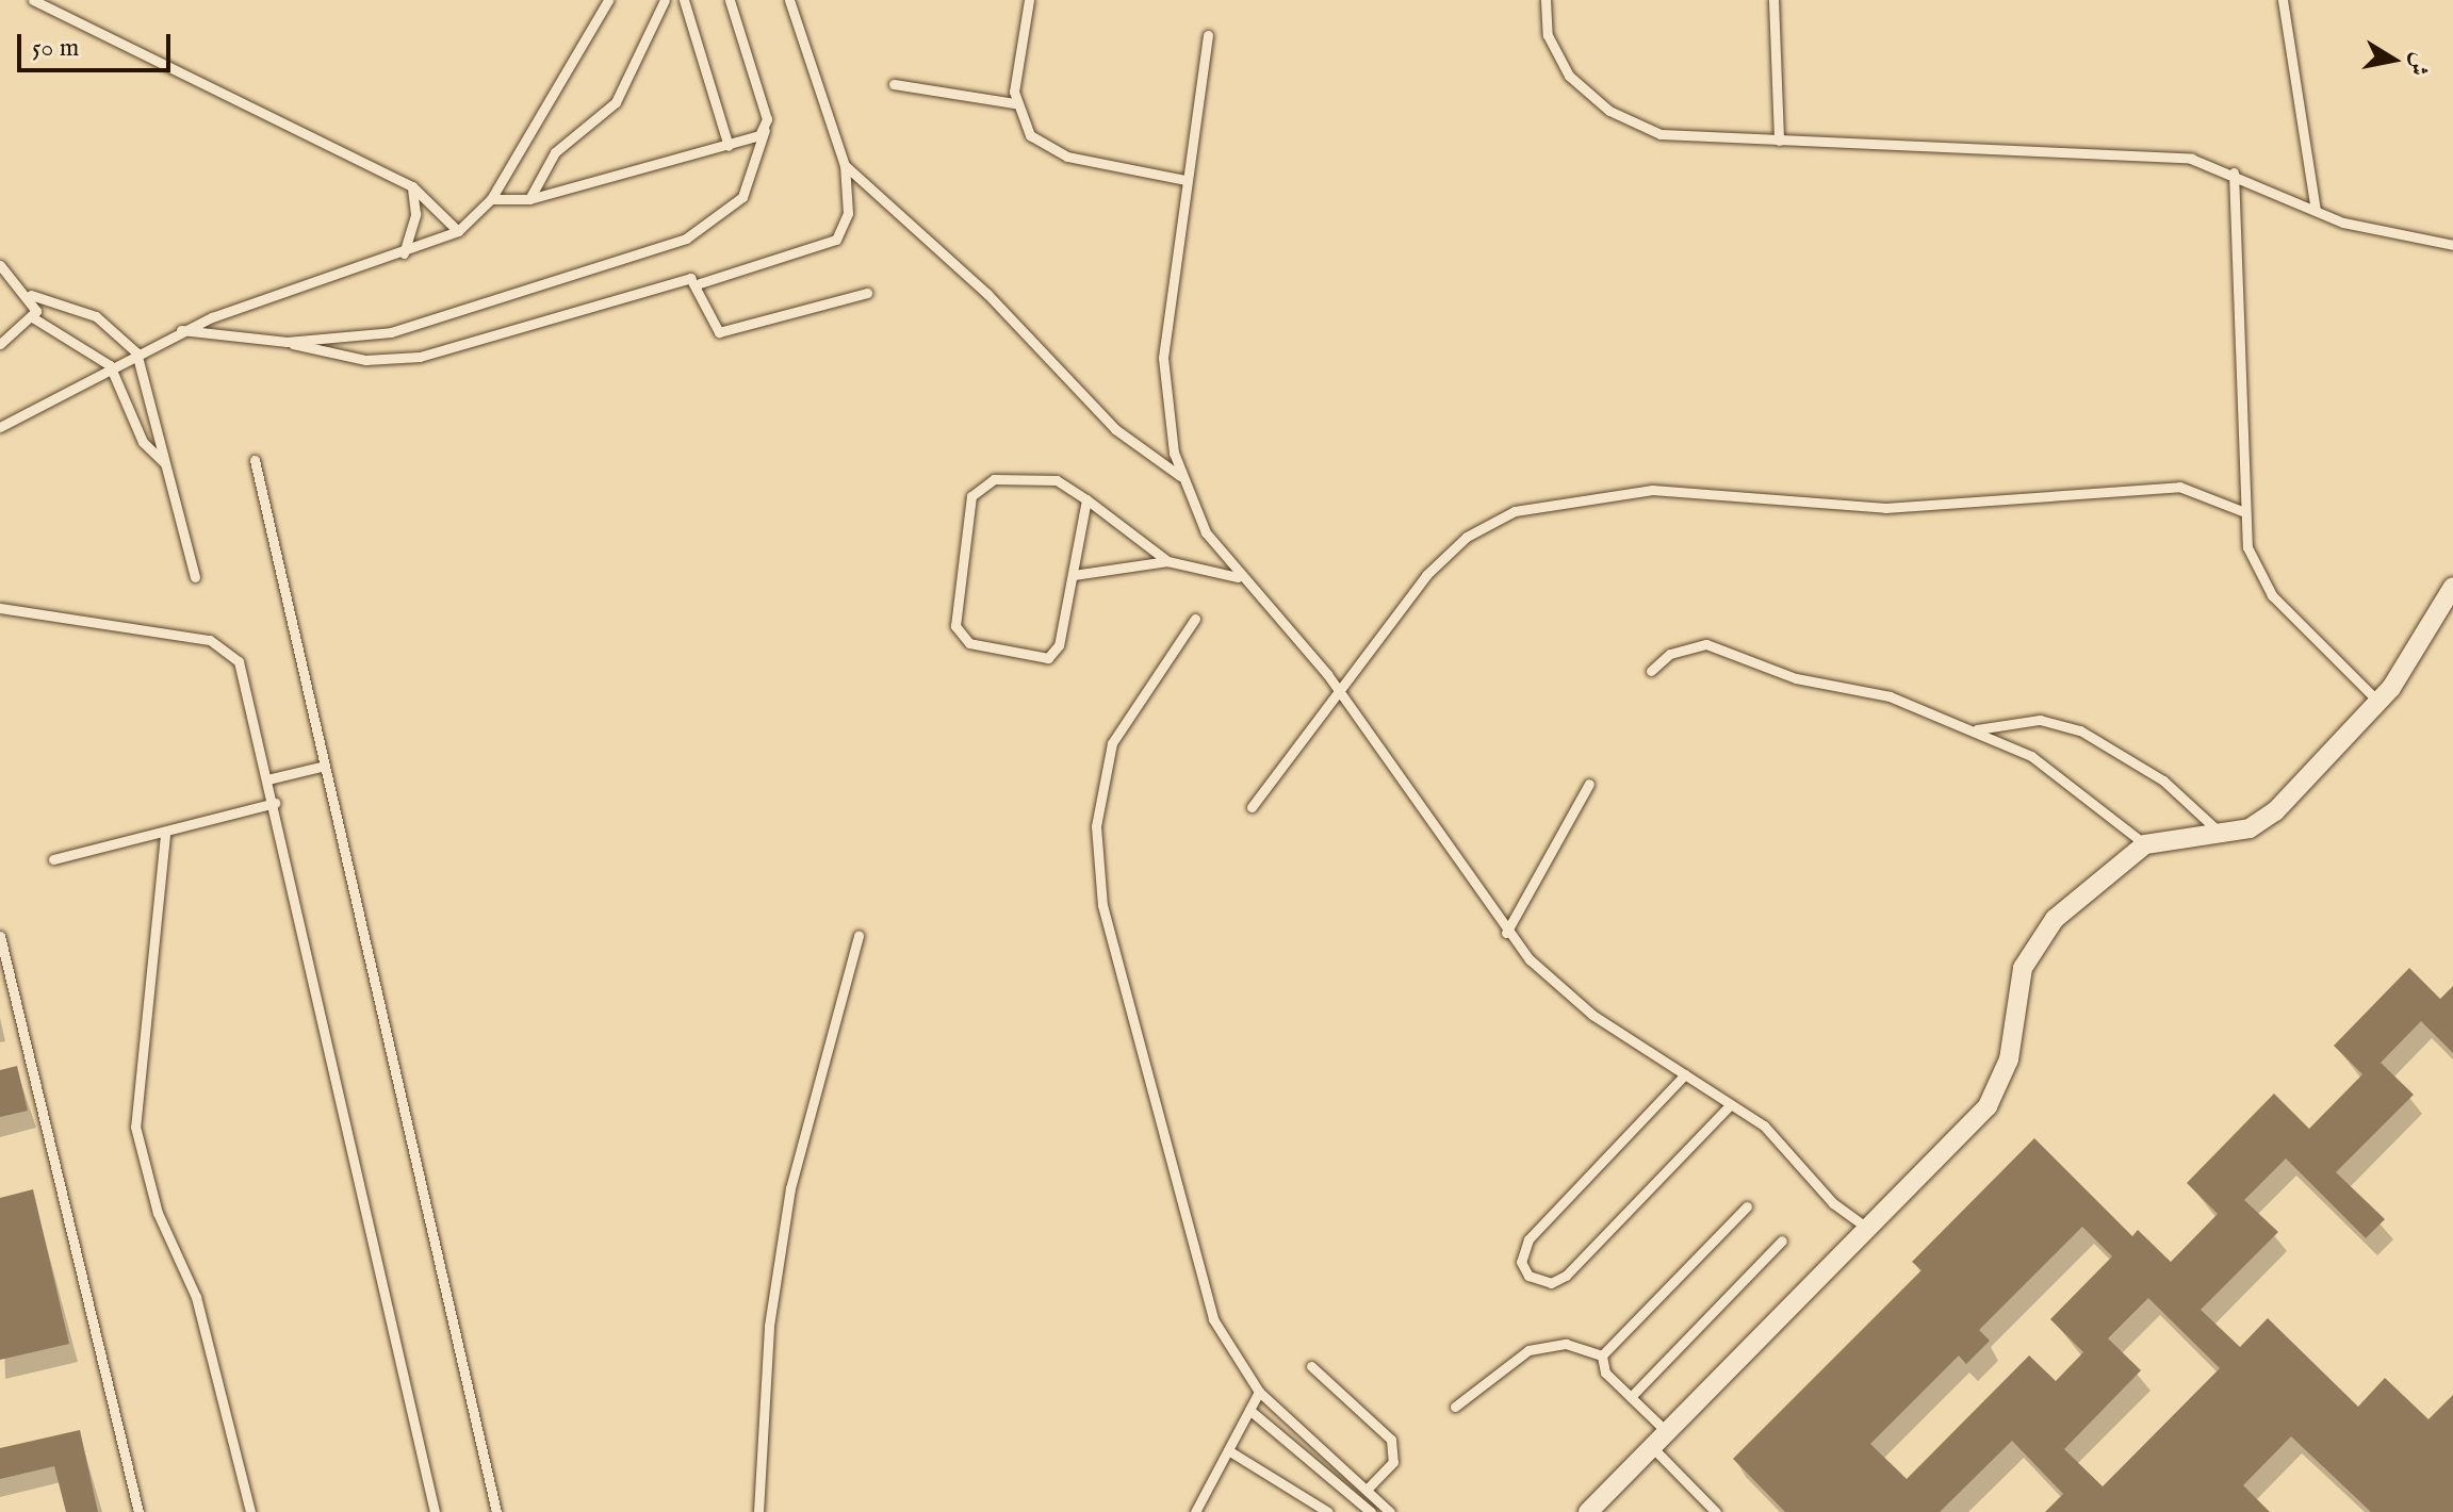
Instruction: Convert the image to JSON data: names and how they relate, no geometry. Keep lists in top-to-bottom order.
{
  "scale_bar": "50 m",
  "north": "right"
}
